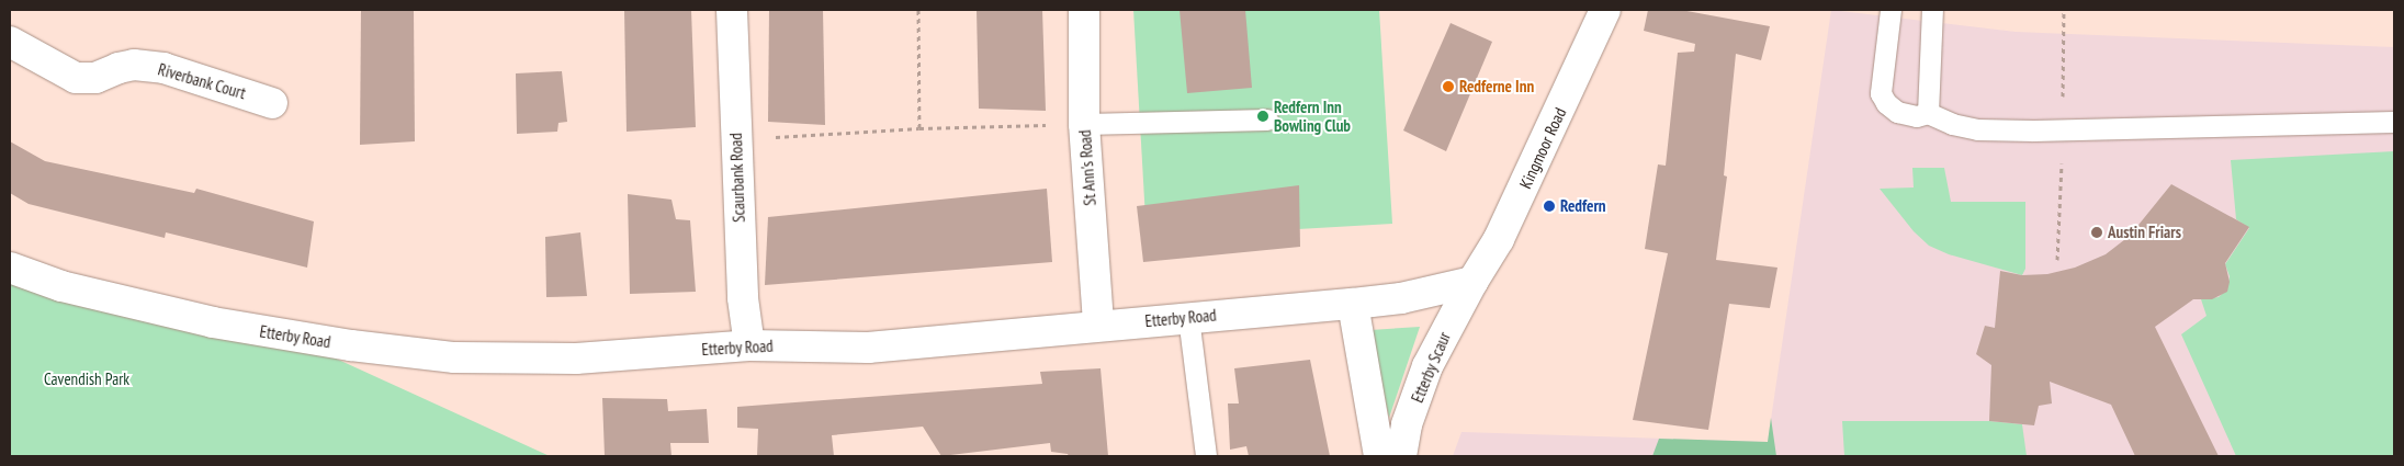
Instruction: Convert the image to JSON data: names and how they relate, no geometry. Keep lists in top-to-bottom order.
{
  "streets": {
    "street": [
      "Riverbank Court",
      "Kingmoor Road",
      "St Ann's Road",
      "Scaurbank Road",
      "Etterby Road",
      "Etterby Scaur"
    ]
  },
  "crossings": [
    ["Kingmoor Road", "Etterby Road"],
    ["Kingmoor Road", "Etterby Scaur"],
    ["St Ann's Road", "Etterby Road"],
    ["Scaurbank Road", "Etterby Road"],
    ["Etterby Road", "Etterby Scaur"]
  ],
  "parks": ["Cavendish Park"],
  "places": [
    "Redferne Inn",
    "Redfern Inn Bowling Club",
    "Redfern",
    "Austin Friars"
  ]
}
